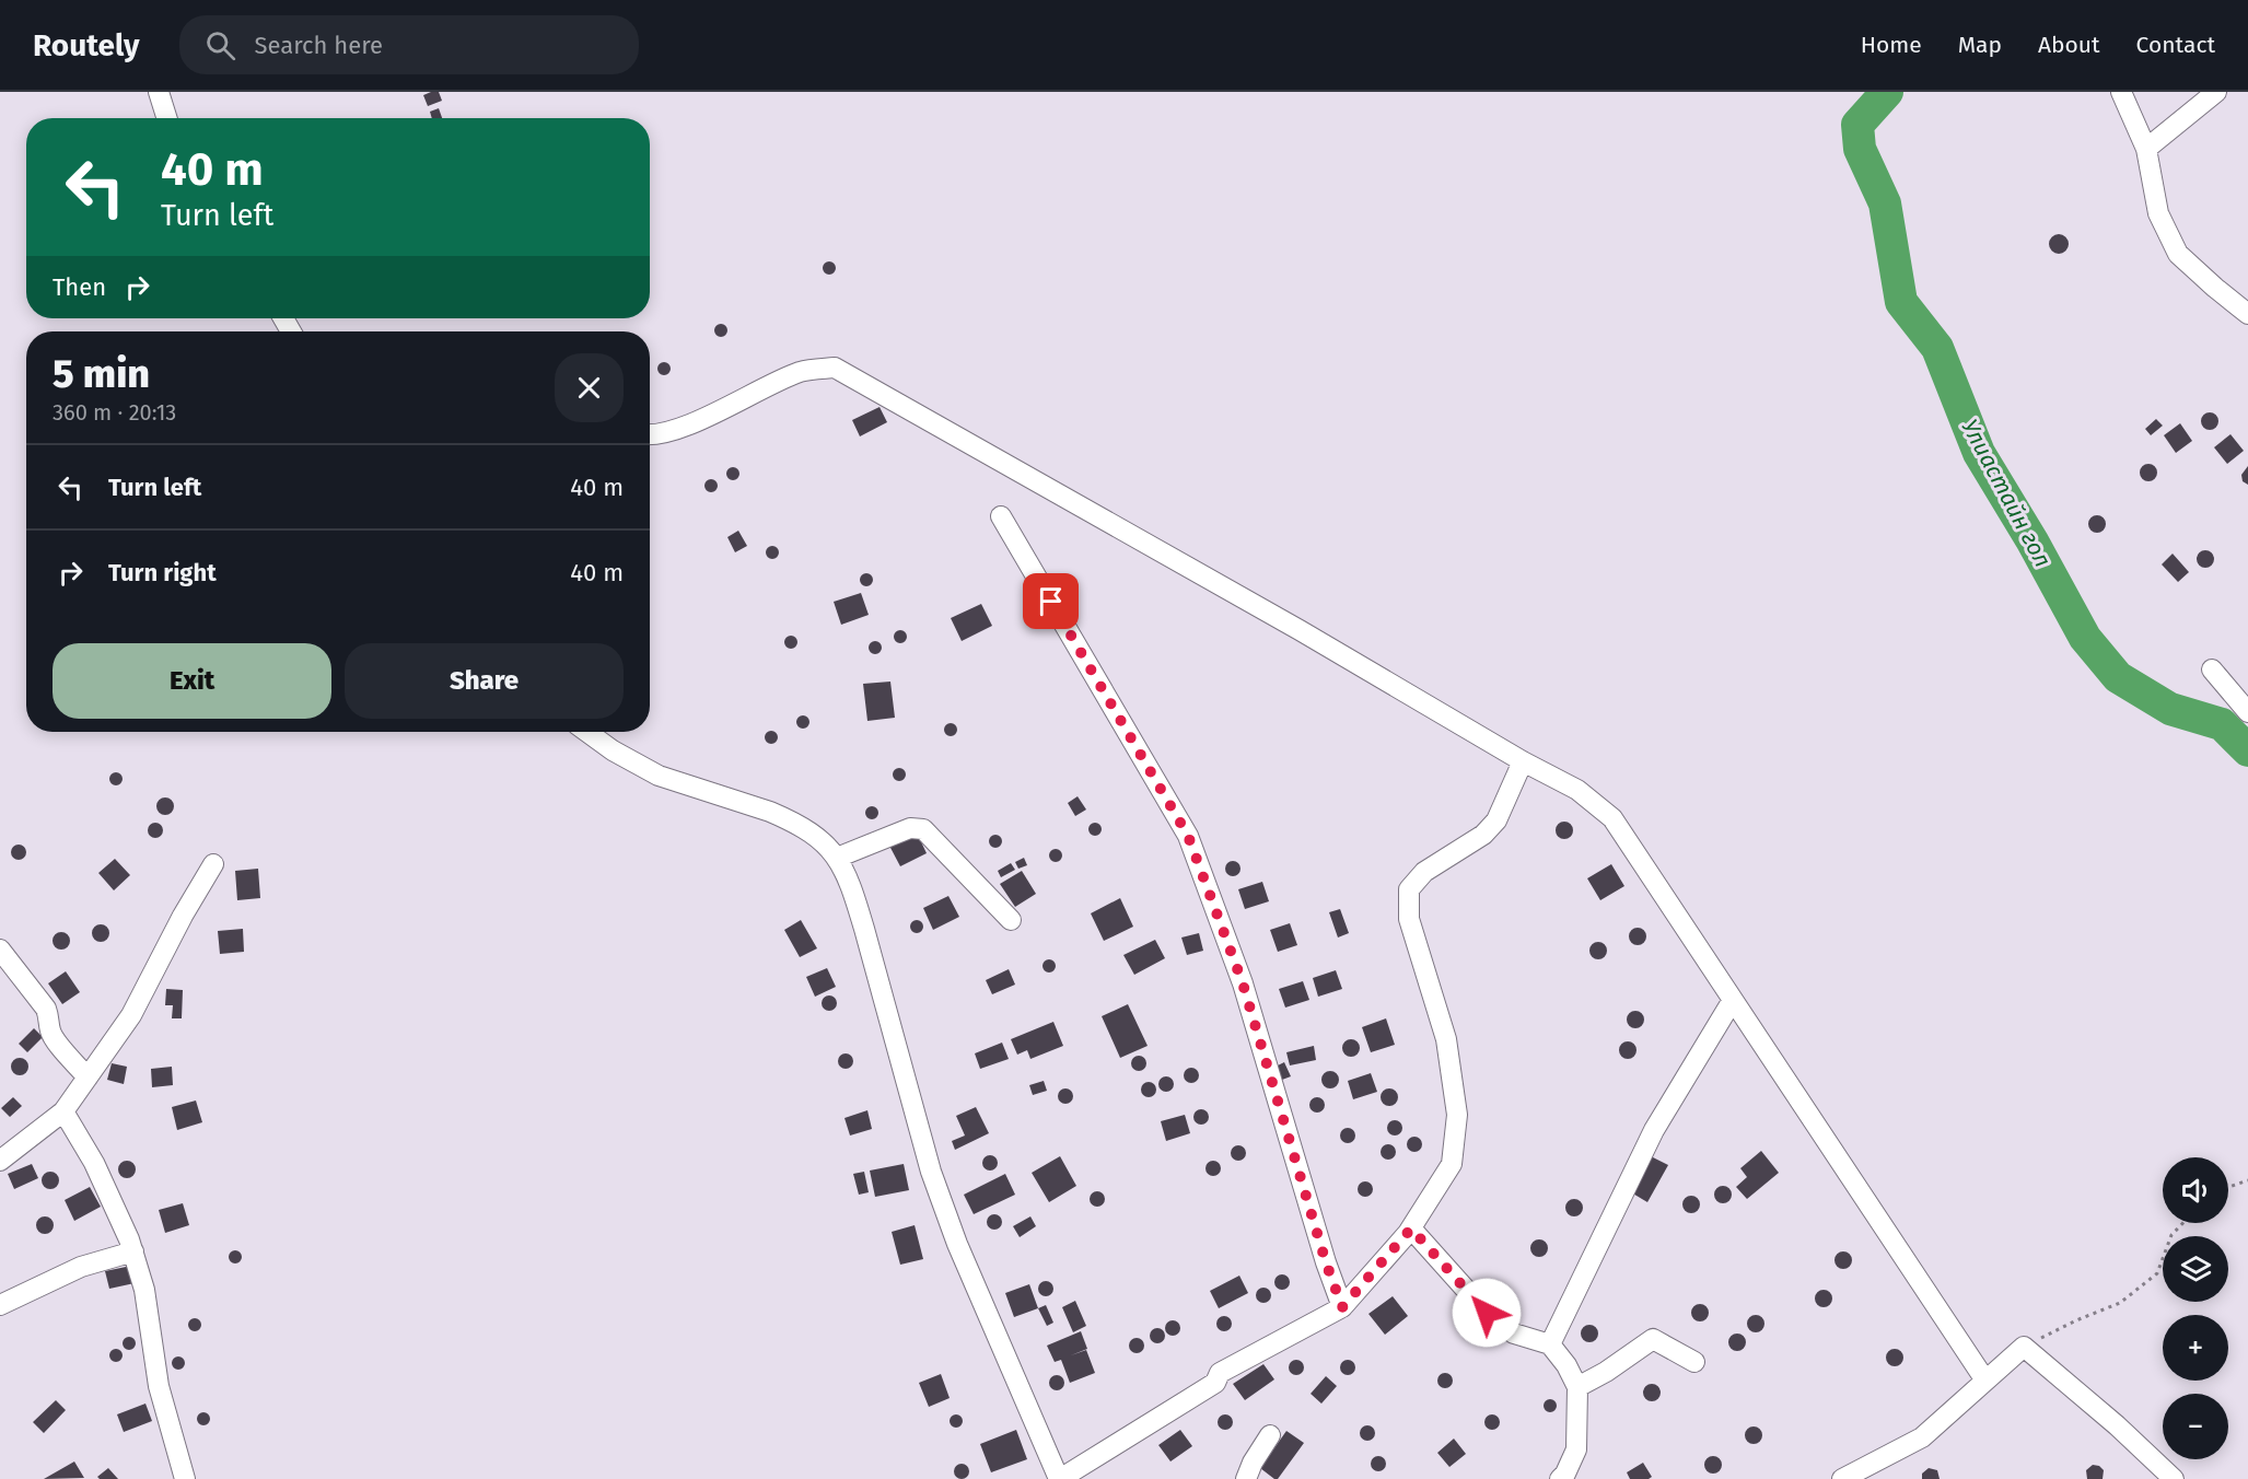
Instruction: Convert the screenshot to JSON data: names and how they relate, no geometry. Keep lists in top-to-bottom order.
{
  "water": ["Улиастайн гол"],
  "page": {
    "header": "Routely",
    "search": "Search here",
    "nav": [
      "Home",
      "Map",
      "About",
      "Contact"
    ],
    "turn": ["40 m", "Turn left"],
    "then": "Then",
    "heading": ["5 min", "360 m · 20:13"],
    "list": [
      {
        "name": "Turn left",
        "value": "40 m"
      },
      {
        "name": "Turn right",
        "value": "40 m"
      }
    ],
    "buttons": ["Exit", "Share"],
    "map_buttons": ["+", "−"]
  }
}
